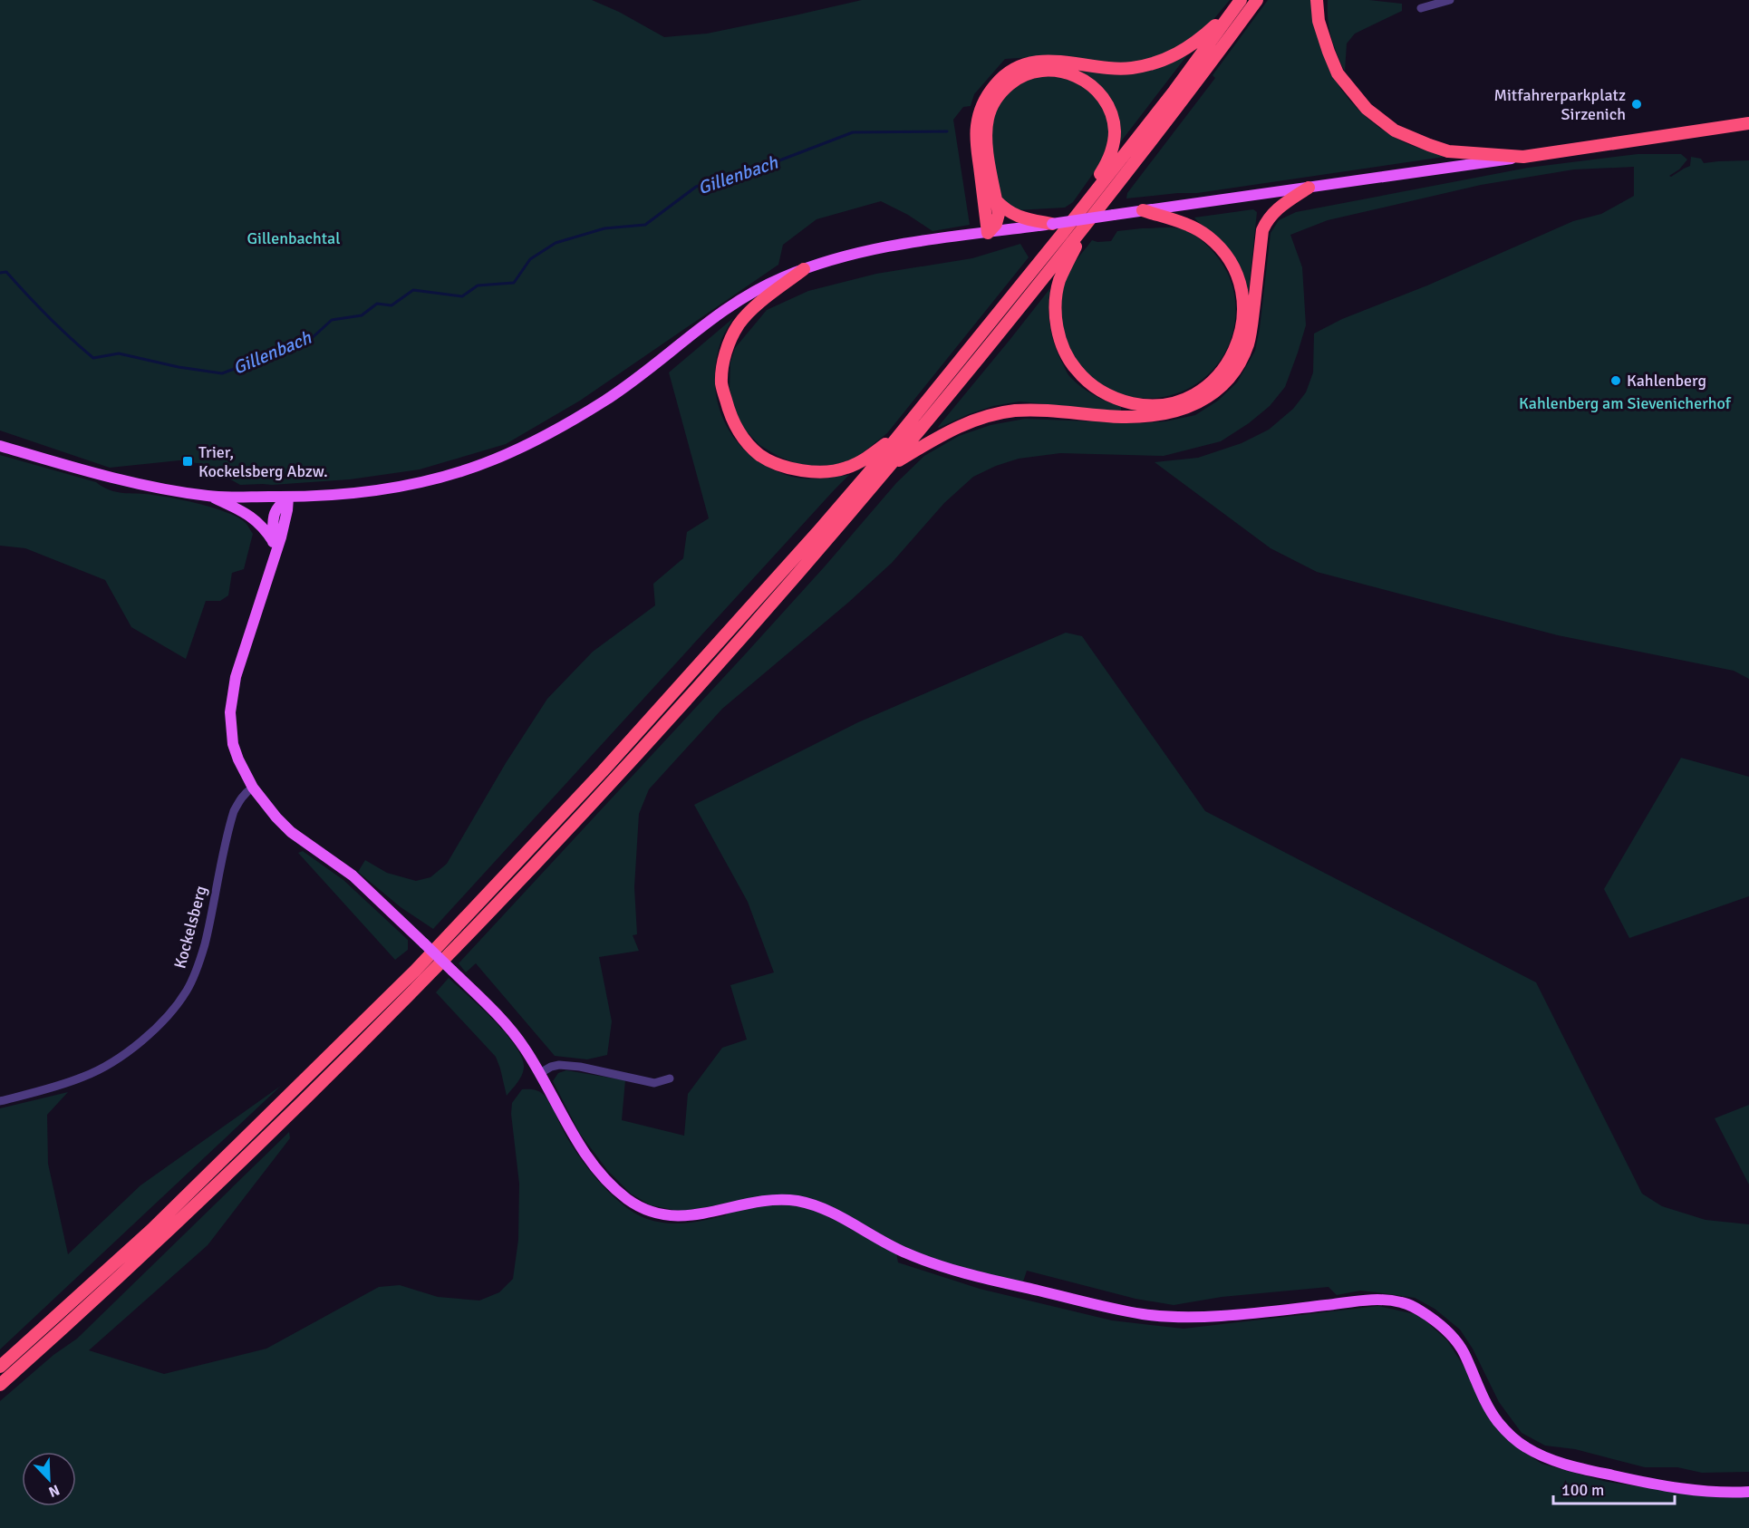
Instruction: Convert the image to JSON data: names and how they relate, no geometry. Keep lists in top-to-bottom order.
{
  "streets": {
    "street": ["Kockelsberg"]
  },
  "water": ["Gillenbach"],
  "parks": ["Gillenbachtal", "Kahlenberg am Sievenicherhof"],
  "places": {
    "other": ["Mitfahrerparkplatz Sirzenich", "Kahlenberg"],
    "transit": ["Trier, Kockelsberg Abzw."]
  },
  "scale_bar": "100 m",
  "north": "bottom right"
}
